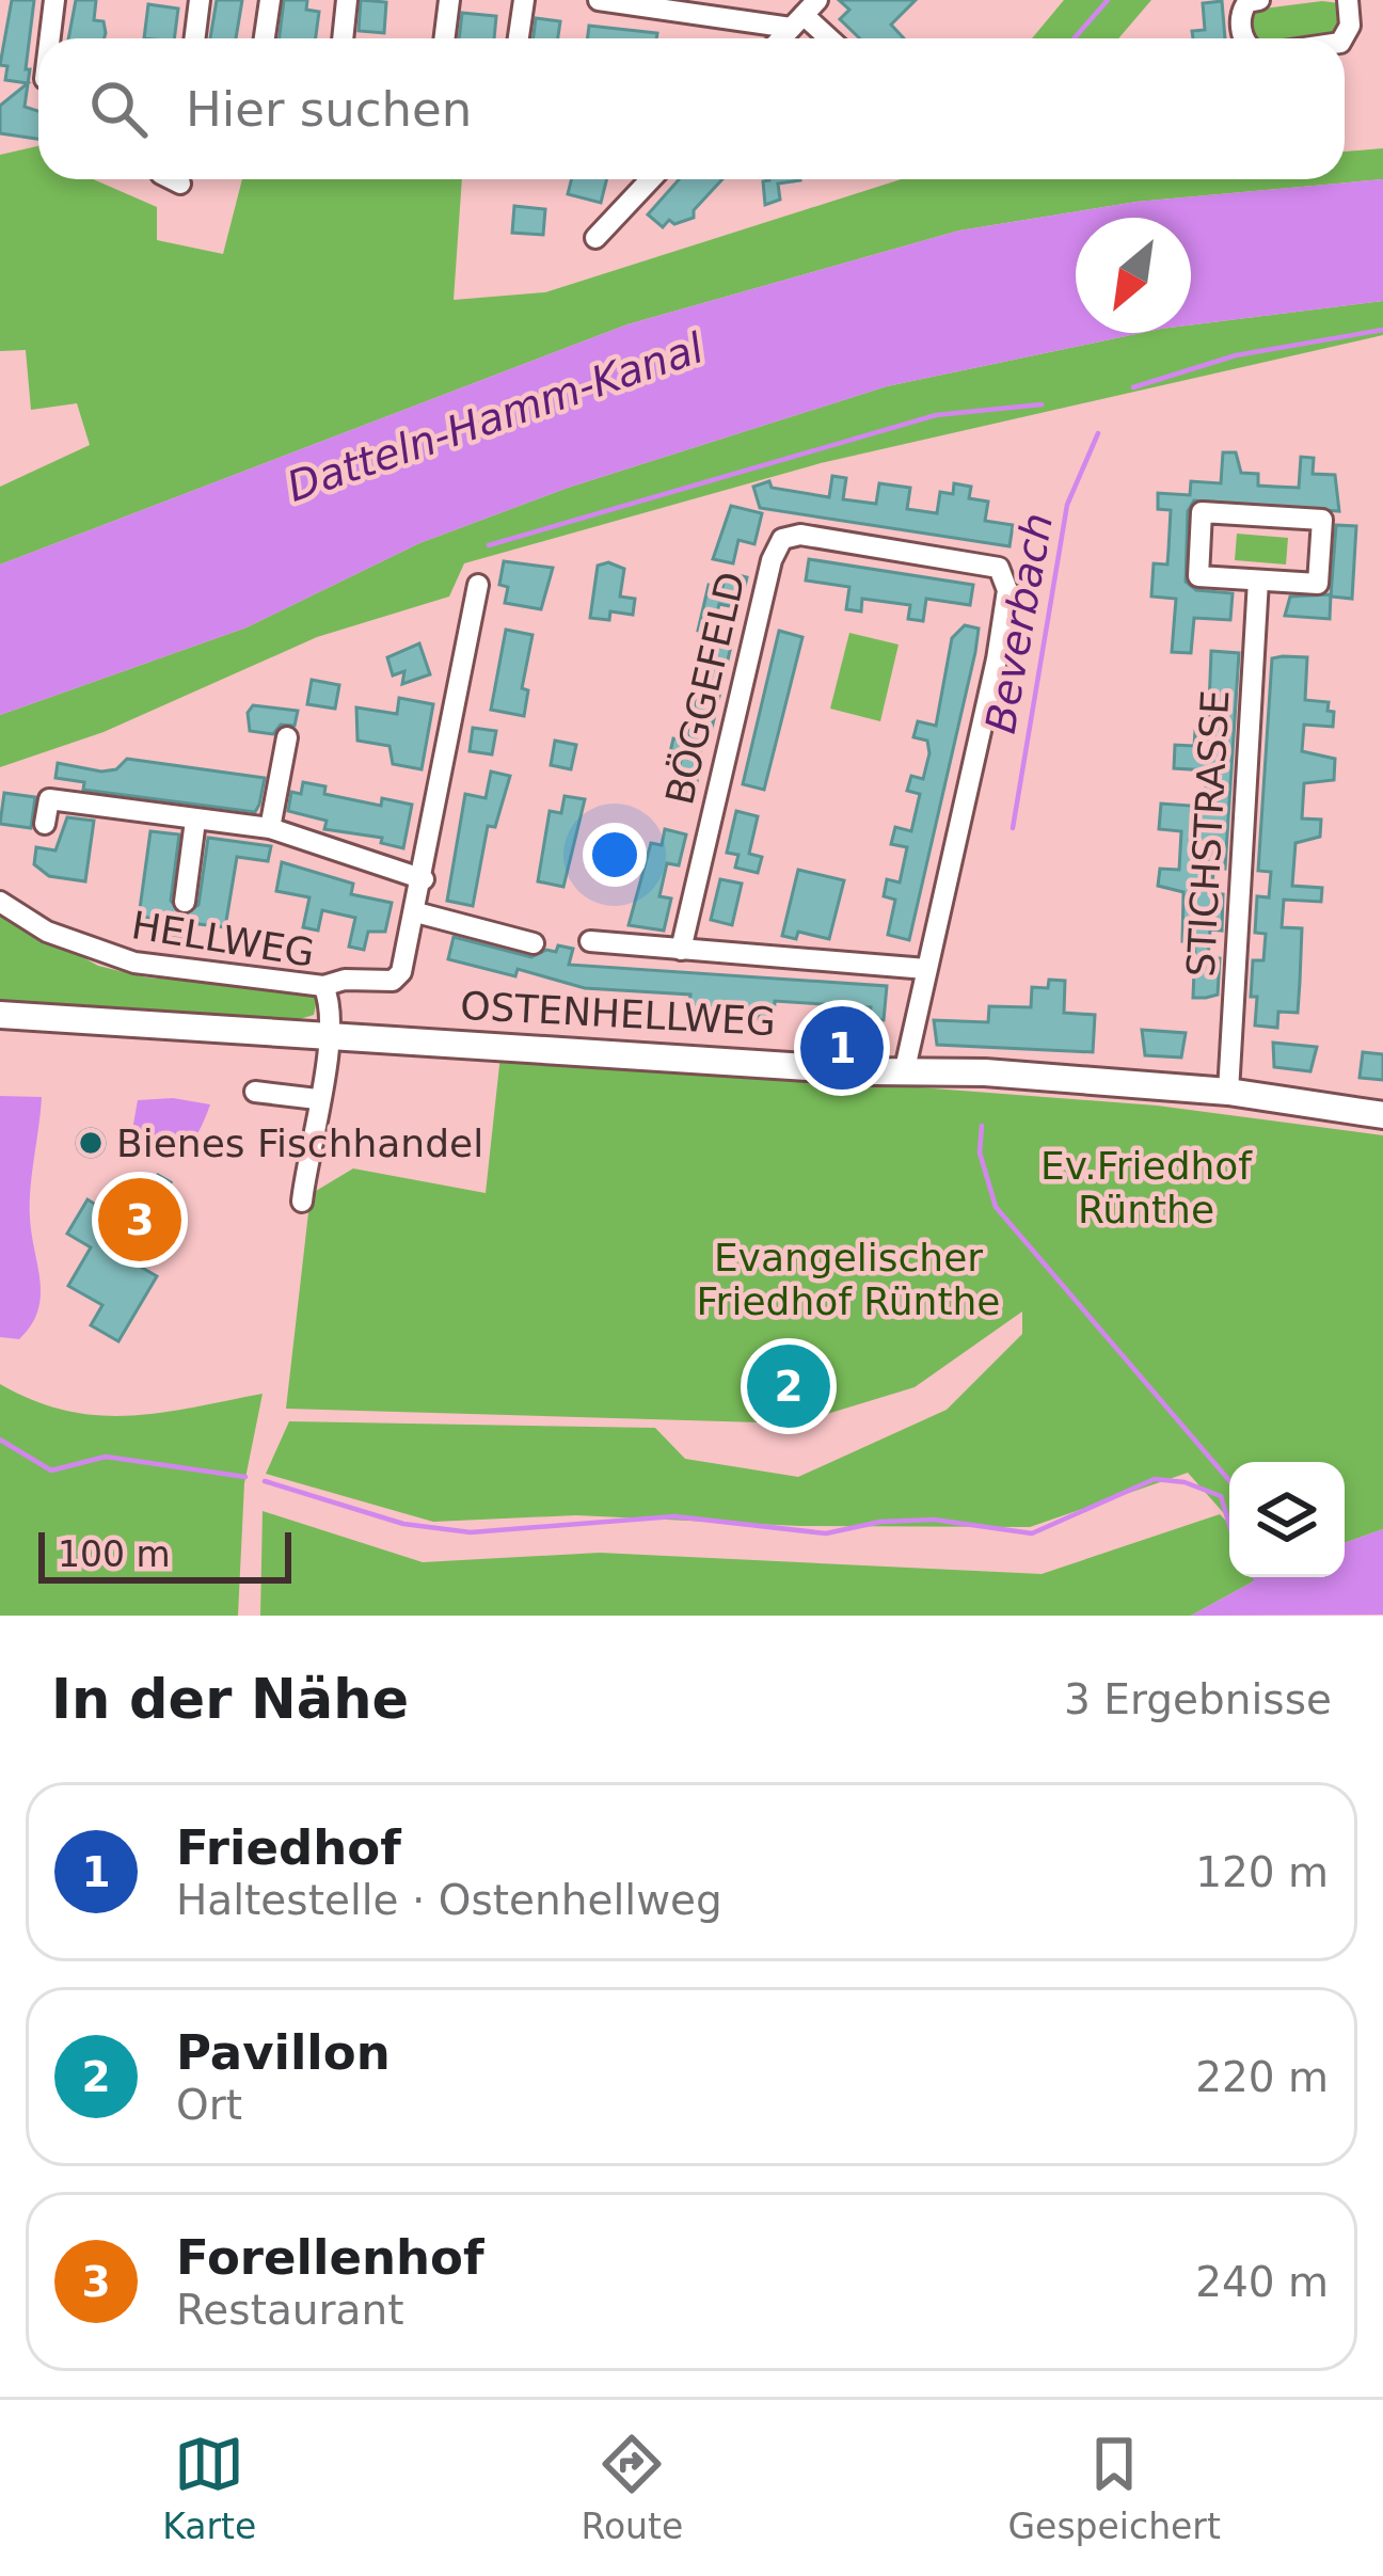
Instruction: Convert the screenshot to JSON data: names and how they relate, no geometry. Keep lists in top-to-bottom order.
{
  "streets": {
    "main road": ["OSTENHELLWEG"],
    "street": ["BÖGGEFELD", "STICHSTRASSE", "HELLWEG"]
  },
  "crossings": [
    ["BÖGGEFELD", "OSTENHELLWEG"],
    ["STICHSTRASSE", "OSTENHELLWEG"],
    ["HELLWEG", "OSTENHELLWEG"]
  ],
  "water": ["Datteln-Hamm-Kanal", "Beverbach"],
  "parks": ["Ev.Friedhof Rünthe", "Evangelischer Friedhof Rünthe"],
  "places": ["Bienes Fischhandel"],
  "scale_bar": "100 m",
  "north": "bottom left",
  "page": {
    "search": "Hier suchen",
    "pins": ["1", "3", "2"],
    "scale": "100 m",
    "heading": ["In der Nähe", "3 Ergebnisse"],
    "list": [
      {
        "mark": "1",
        "name": "Friedhof",
        "note": "Haltestelle · Ostenhellweg",
        "value": "120 m"
      },
      {
        "mark": "2",
        "name": "Pavillon",
        "note": "Ort",
        "value": "220 m"
      },
      {
        "mark": "3",
        "name": "Forellenhof",
        "note": "Restaurant",
        "value": "240 m"
      }
    ],
    "nav": ["Karte", "Route", "Gespeichert"]
  }
}
